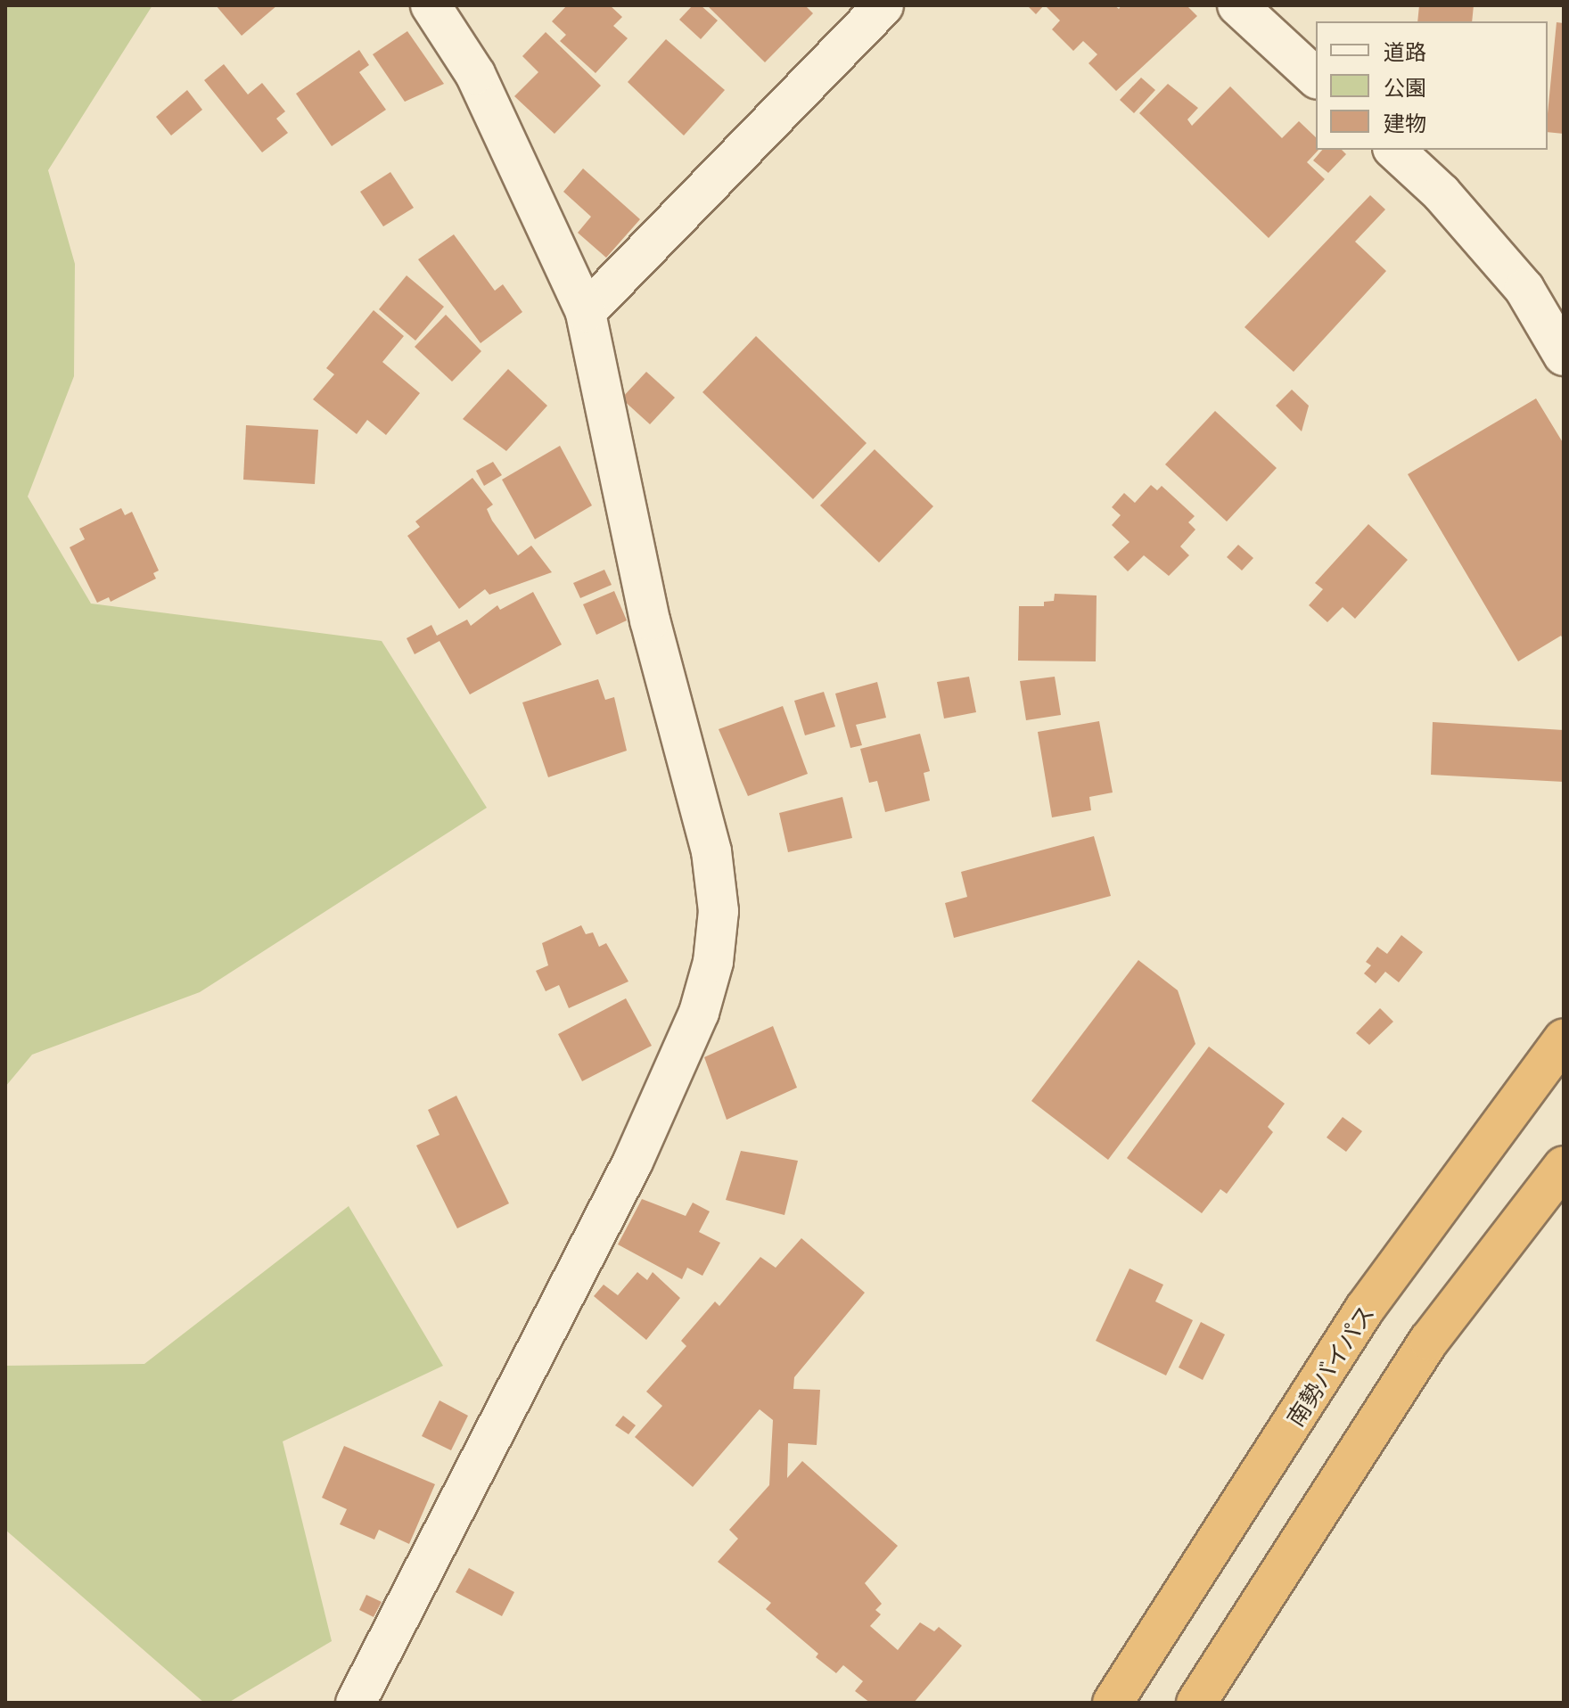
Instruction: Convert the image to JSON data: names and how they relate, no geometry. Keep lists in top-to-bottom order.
{
  "streets": {
    "highway": ["南勢バイパス"]
  },
  "legend": ["道路", "公園", "建物"]
}
